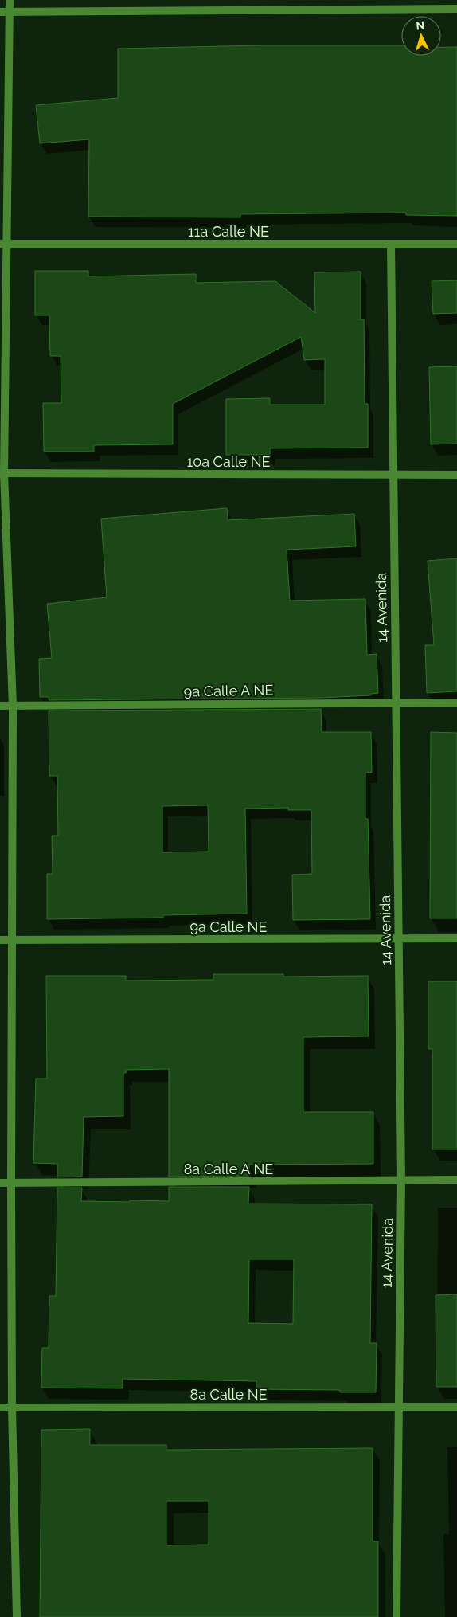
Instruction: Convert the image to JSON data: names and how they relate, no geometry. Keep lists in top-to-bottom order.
{
  "streets": {
    "street": [
      "11a Calle NE",
      "10a Calle NE",
      "14 Avenida",
      "9a Calle A NE",
      "9a Calle NE",
      "8a Calle A NE",
      "8a Calle NE"
    ]
  },
  "crossings": [
    ["11a Calle NE", "14 Avenida"],
    ["10a Calle NE", "14 Avenida"],
    ["14 Avenida", "9a Calle A NE"],
    ["14 Avenida", "9a Calle NE"],
    ["14 Avenida", "8a Calle A NE"],
    ["14 Avenida", "8a Calle NE"]
  ],
  "north": "top"
}
